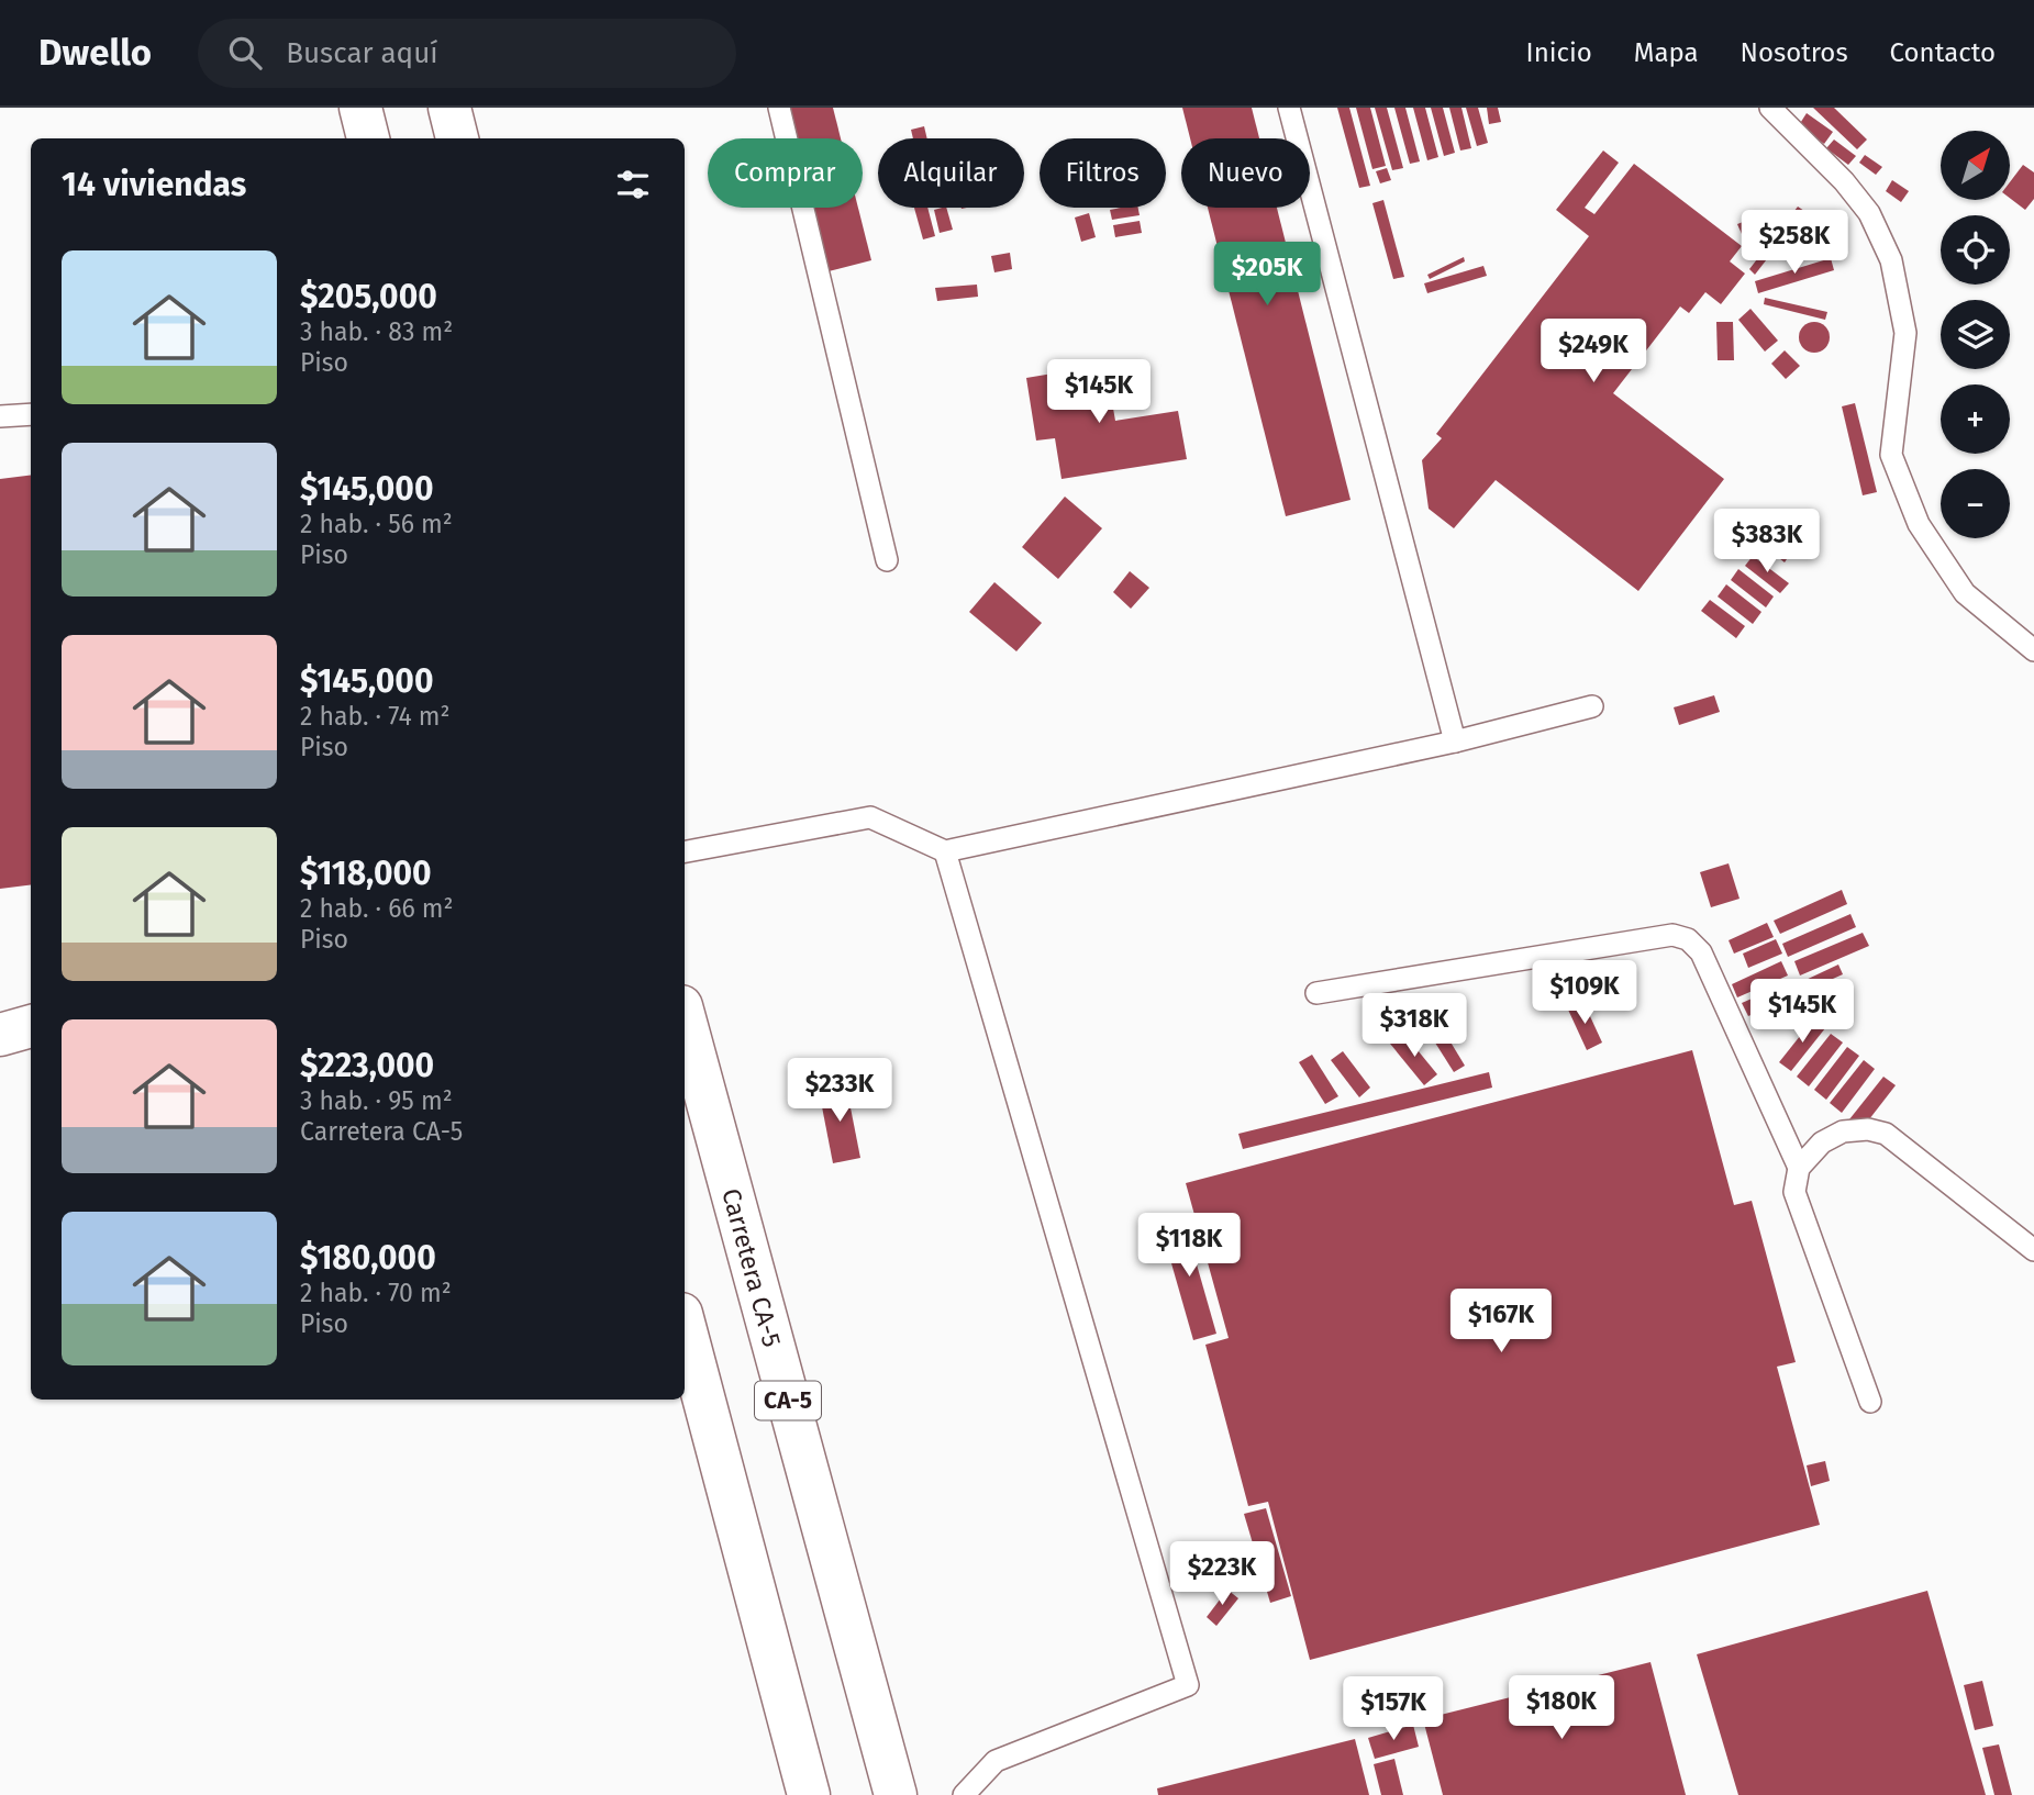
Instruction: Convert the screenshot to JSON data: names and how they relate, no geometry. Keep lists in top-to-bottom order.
{
  "streets": {
    "main road": ["Carretera CA-5", "CA-5"]
  },
  "north": "top right",
  "page": {
    "header": "Dwello",
    "search": "Buscar aquí",
    "nav": [
      "Inicio",
      "Mapa",
      "Nosotros",
      "Contacto"
    ],
    "map_buttons": ["+", "−"],
    "chip": [
      "Comprar",
      "Alquilar",
      "Filtros",
      "Nuevo"
    ],
    "heading": "14 viviendas",
    "price": [
      "$258K",
      "$205K",
      "$249K",
      "$145K",
      "$383K",
      "$109K",
      "$145K",
      "$318K",
      "$233K",
      "$118K",
      "$167K",
      "$223K",
      "$180K",
      "$157K"
    ],
    "list": [
      {
        "name": "$205,000",
        "note": "3 hab. · 83 m² · Piso"
      },
      {
        "name": "$145,000",
        "note": "2 hab. · 56 m² · Piso"
      },
      {
        "name": "$145,000",
        "note": "2 hab. · 74 m² · Piso"
      },
      {
        "name": "$118,000",
        "note": "2 hab. · 66 m² · Piso"
      },
      {
        "name": "$223,000",
        "note": "3 hab. · 95 m² · Carretera CA-5"
      },
      {
        "name": "$180,000",
        "note": "2 hab. · 70 m² · Piso"
      }
    ]
  }
}
